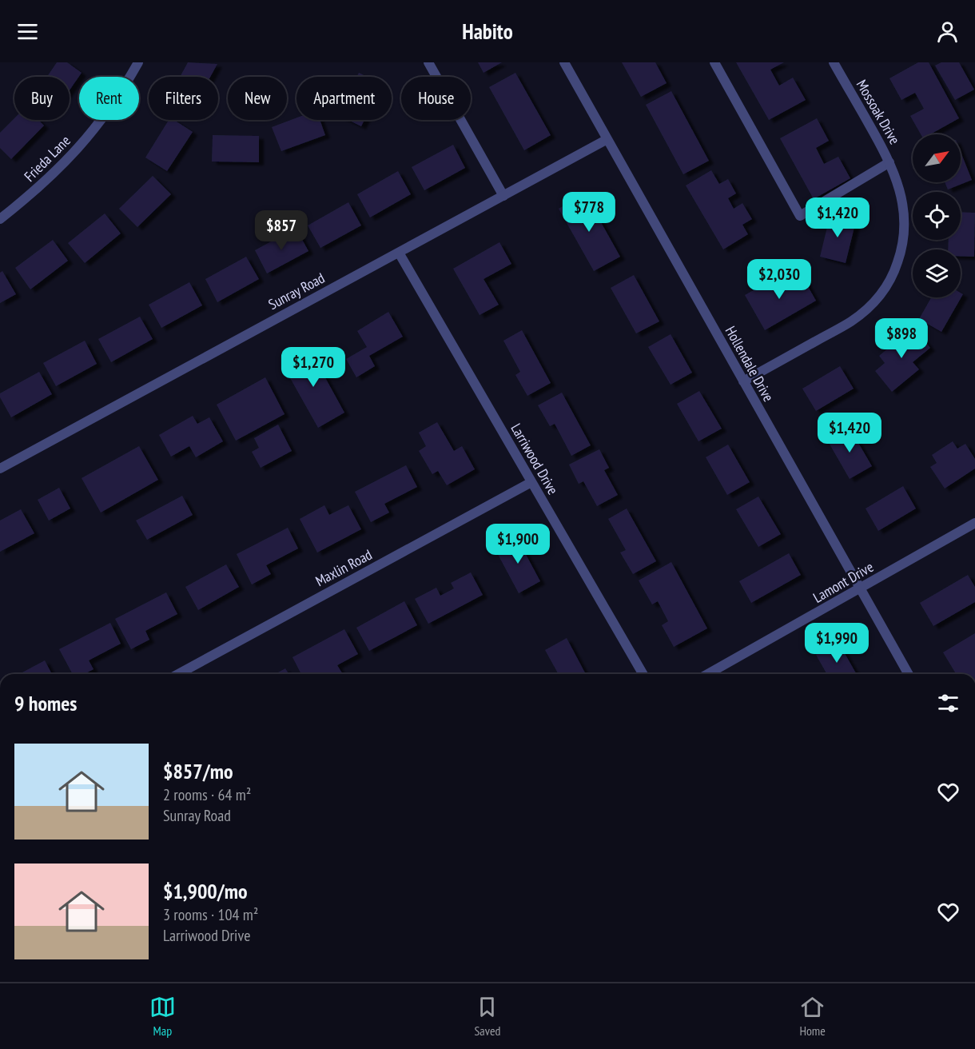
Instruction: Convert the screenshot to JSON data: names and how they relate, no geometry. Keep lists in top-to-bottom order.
{
  "streets": {
    "street": [
      "Mossoak Drive",
      "Frieda Lane",
      "Sunray Road",
      "Hollendale Drive",
      "Larriwood Drive",
      "Maxlin Road",
      "Lamont Drive"
    ]
  },
  "crossings": [
    ["Mossoak Drive", "Hollendale Drive"],
    ["Sunray Road", "Hollendale Drive"],
    ["Sunray Road", "Larriwood Drive"],
    ["Hollendale Drive", "Lamont Drive"],
    ["Larriwood Drive", "Maxlin Road"]
  ],
  "north": "top right",
  "page": {
    "header": "Habito",
    "chip": [
      "Buy",
      "Rent",
      "Filters",
      "New",
      "Apartment",
      "House"
    ],
    "price": [
      "$778",
      "$1,420",
      "$857",
      "$2,030",
      "$898",
      "$1,270",
      "$1,420",
      "$1,900",
      "$1,990"
    ],
    "heading": "9 homes",
    "list": [
      {
        "name": "$857/mo",
        "note": "2 rooms · 64 m² · Sunray Road"
      },
      {
        "name": "$1,900/mo",
        "note": "3 rooms · 104 m² · Larriwood Drive"
      }
    ],
    "tabs": ["Map", "Saved", "Home"]
  }
}
